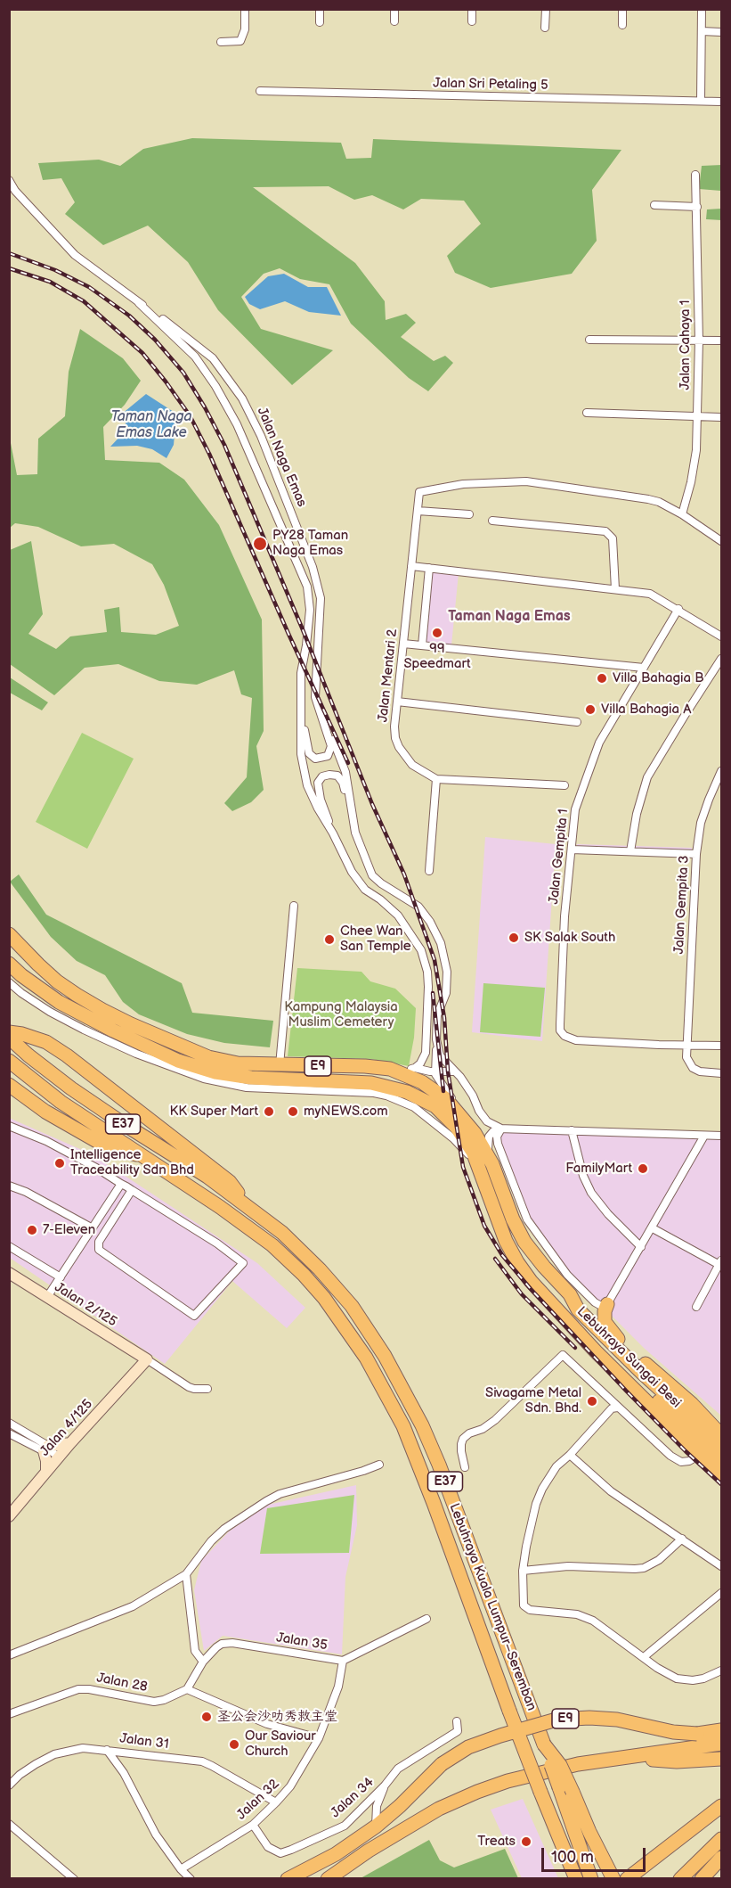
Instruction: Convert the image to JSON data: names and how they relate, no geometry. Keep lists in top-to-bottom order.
{
  "streets": {
    "highway": [
      "E9",
      "E37",
      "Lebuhraya Sungai Besi",
      "Lebuhraya Kuala Lumpur–Seremban"
    ],
    "street": [
      "Jalan Sri Petaling 5",
      "Jalan Cahaya 1",
      "Jalan Naga Emas",
      "Jalan Mentari 2",
      "Jalan Gempita 1",
      "Jalan Gempita 3",
      "Jalan 2/125",
      "Jalan 4/125",
      "Jalan 35",
      "Jalan 28",
      "Jalan 31",
      "Jalan 34",
      "Jalan 32"
    ]
  },
  "crossings": [
    ["Jalan Cahaya 1", "Jalan Mentari 2"],
    ["Jalan Gempita 1", "Jalan Gempita 3"],
    ["Jalan 2/125", "Jalan 4/125"],
    ["Jalan 35", "Jalan 28"],
    ["Jalan 35", "Jalan 32"],
    ["Jalan 31", "Jalan 32"],
    ["Jalan 34", "Jalan 32"]
  ],
  "districts": ["Taman Naga Emas"],
  "water": ["Taman Naga Emas Lake"],
  "parks": ["Kampung Malaysia Muslim Cemetery"],
  "places": [
    "PY28 Taman Naga Emas",
    "99 Speedmart",
    "Villa Bahagia B",
    "Villa Bahagia A",
    "SK Salak South",
    "Chee Wan San Temple",
    "KK Super Mart",
    "myNEWS.com",
    "Intelligence Traceability Sdn Bhd",
    "FamilyMart",
    "7-Eleven",
    "Sivagame Metal Sdn. Bhd.",
    "圣公会沙叻秀救主堂",
    "Our Saviour Church",
    "Treats"
  ],
  "scale_bar": "100 m"
}
